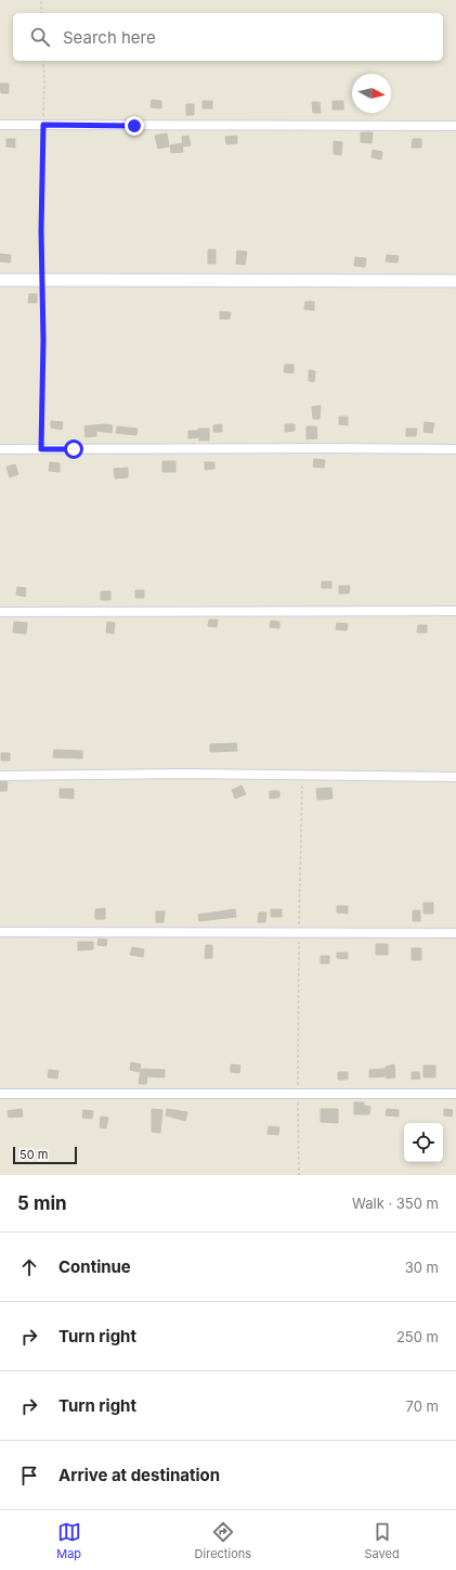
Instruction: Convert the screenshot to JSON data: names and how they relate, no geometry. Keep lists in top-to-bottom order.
{
  "scale_bar": "50 m",
  "north": "right",
  "page": {
    "search": "Search here",
    "scale": "50 m",
    "heading": ["5 min", "Walk · 350 m"],
    "list": [
      ["Continue", "30 m"],
      ["Turn right", "250 m"],
      ["Turn right", "70 m"],
      "Arrive at destination"
    ],
    "nav": ["Map", "Directions", "Saved"]
  }
}
